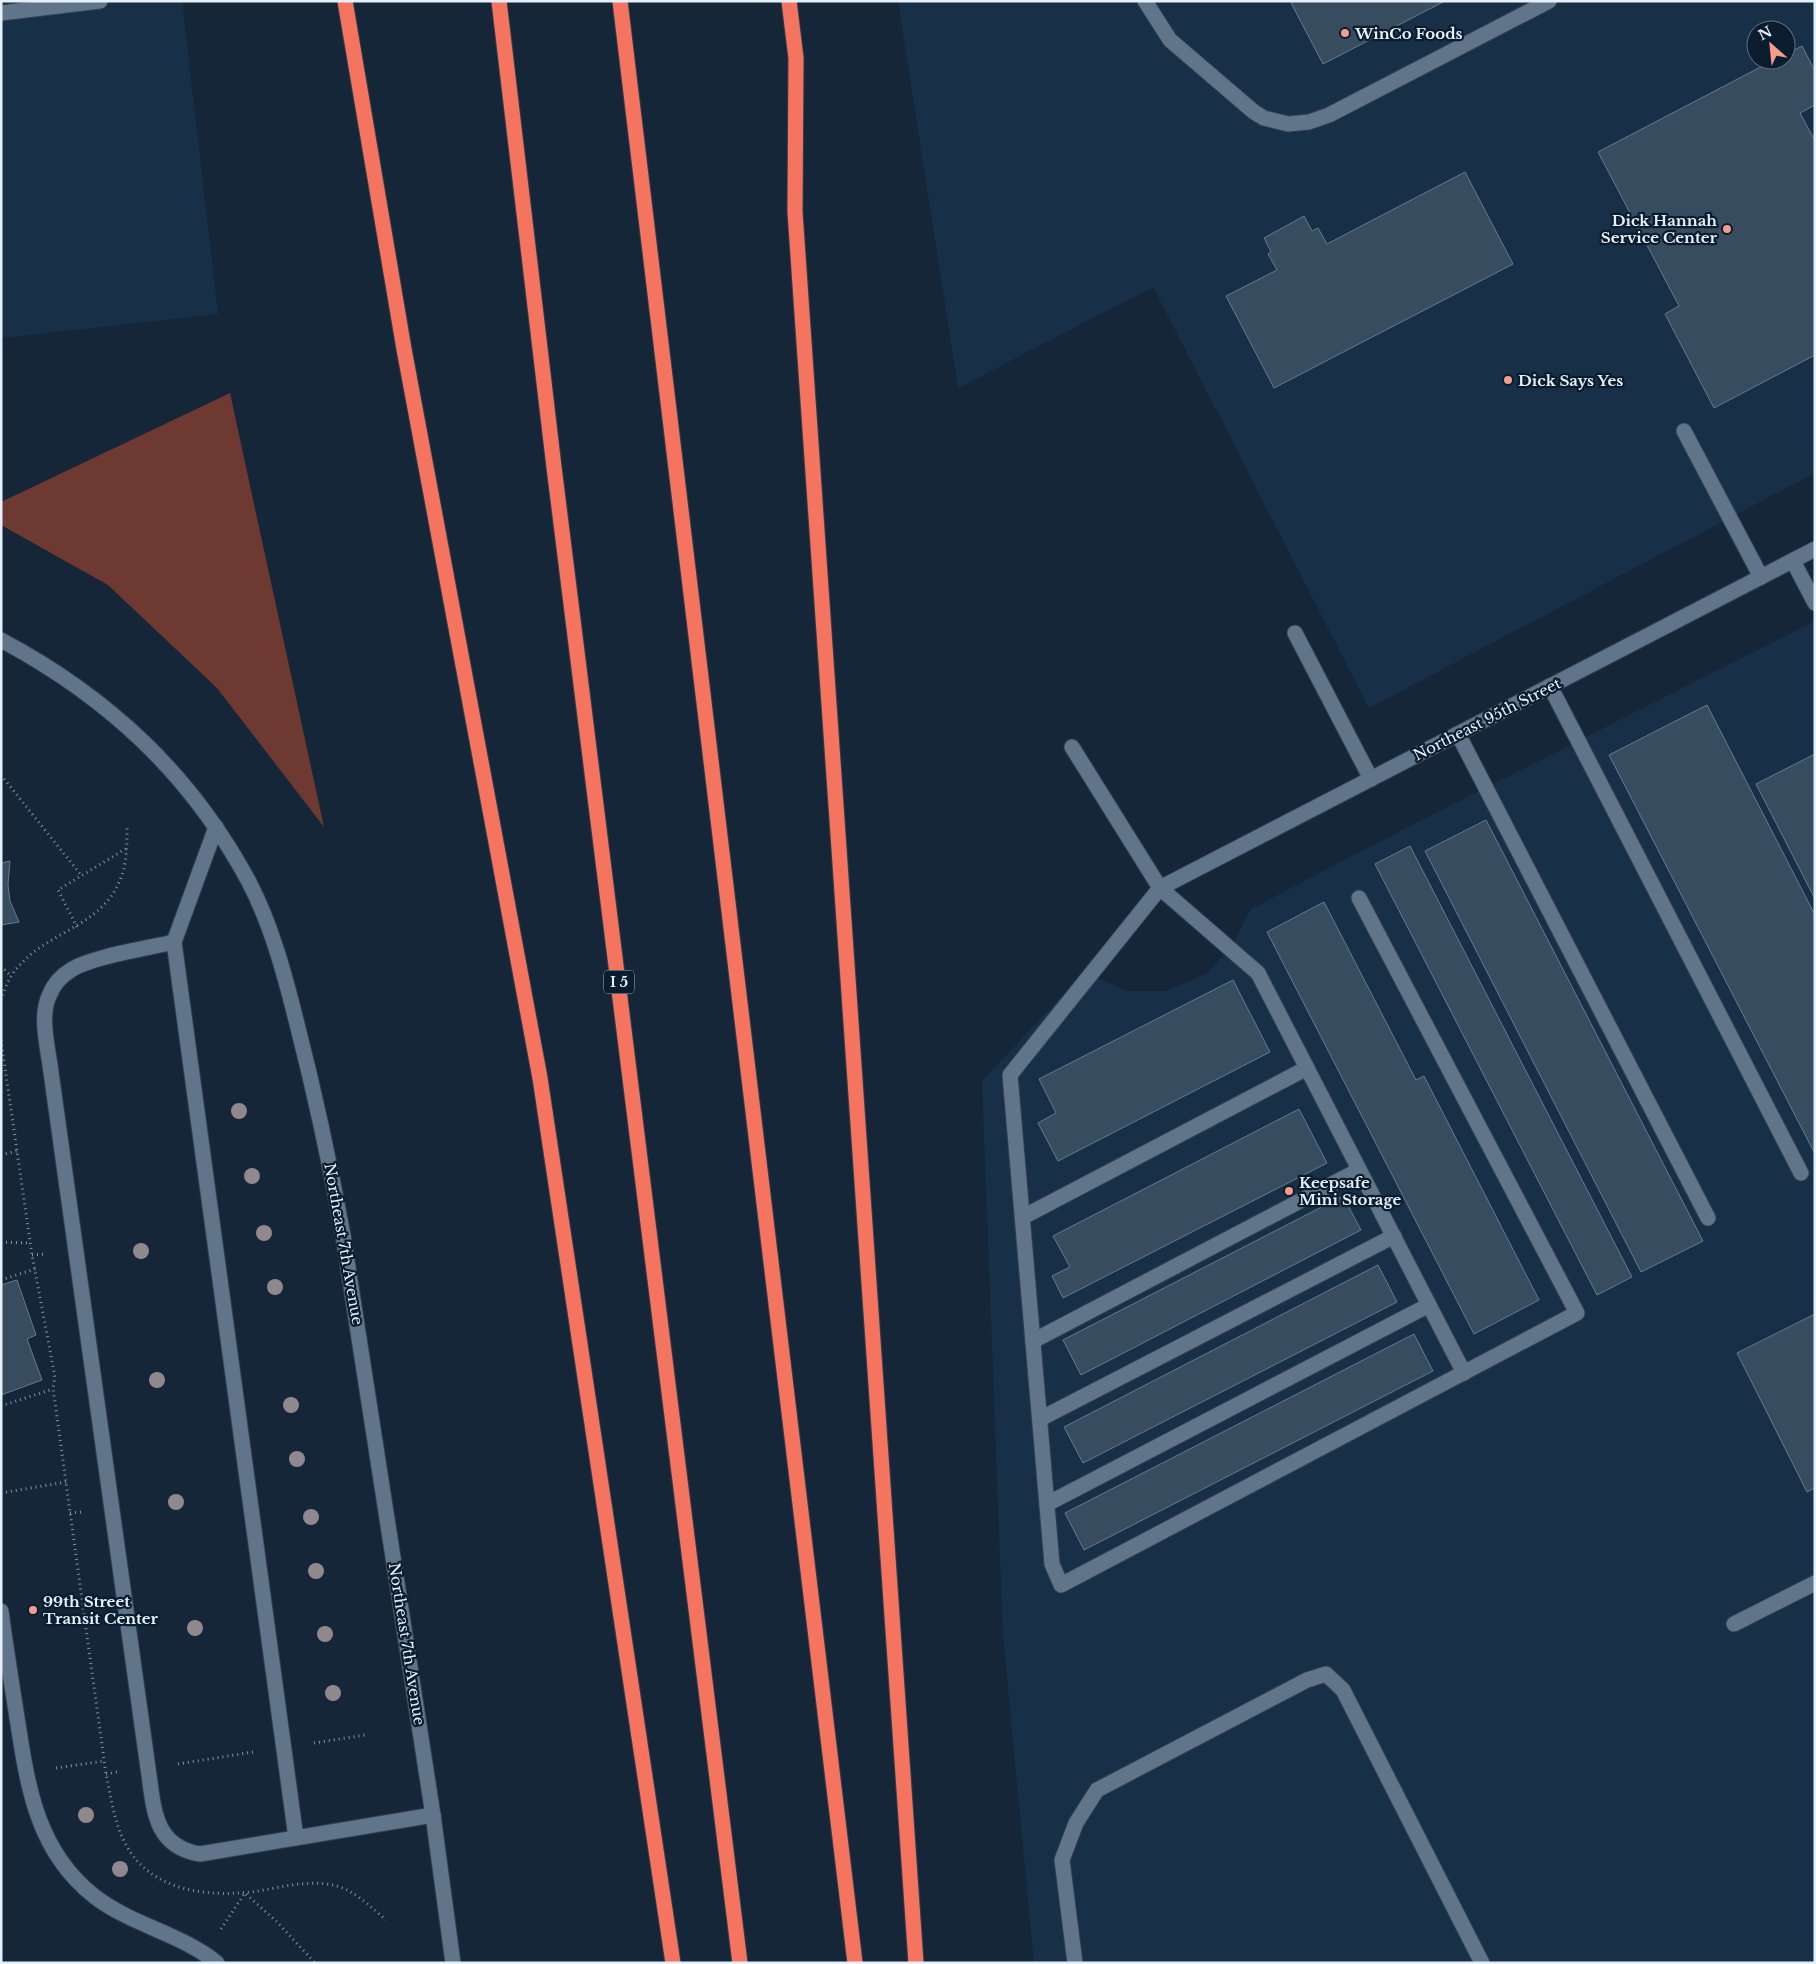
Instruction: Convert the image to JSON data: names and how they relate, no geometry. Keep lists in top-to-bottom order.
{
  "streets": {
    "highway": ["I 5"],
    "street": ["Northeast 95th Street", "Northeast 7th Avenue"]
  },
  "places": [
    "WinCo Foods",
    "Dick Hannah Service Center",
    "Dick Says Yes",
    "Keepsafe Mini Storage",
    "99th Street Transit Center"
  ],
  "north": "top left"
}
